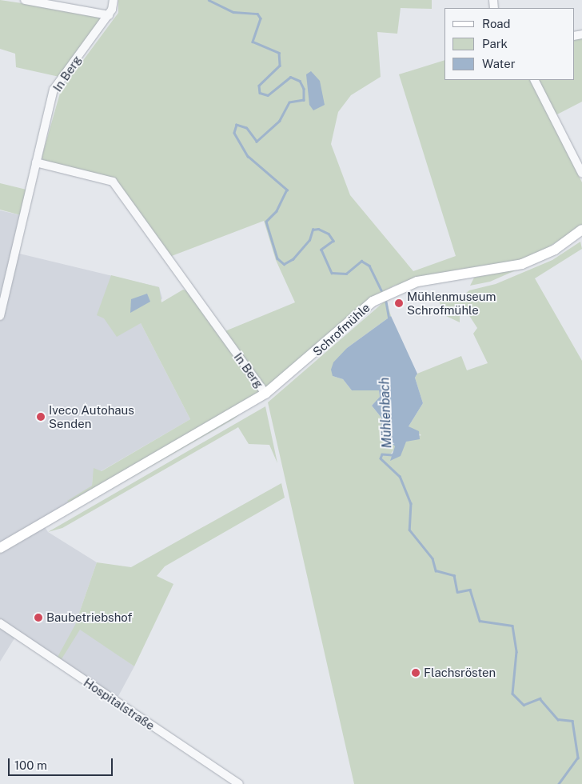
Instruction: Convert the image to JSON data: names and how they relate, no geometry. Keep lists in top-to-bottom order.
{
  "streets": {
    "main road": ["In Berg", "Schrofmühle"],
    "street": ["Hospitalstraße"]
  },
  "crossings": [
    ["In Berg", "Schrofmühle"]
  ],
  "water": ["Mühlenbach"],
  "places": [
    "Mühlenmuseum Schrofmühle",
    "Iveco Autohaus Senden",
    "Baubetriebshof",
    "Flachsrösten"
  ],
  "legend": ["Road", "Park", "Water"],
  "scale_bar": "100 m"
}
